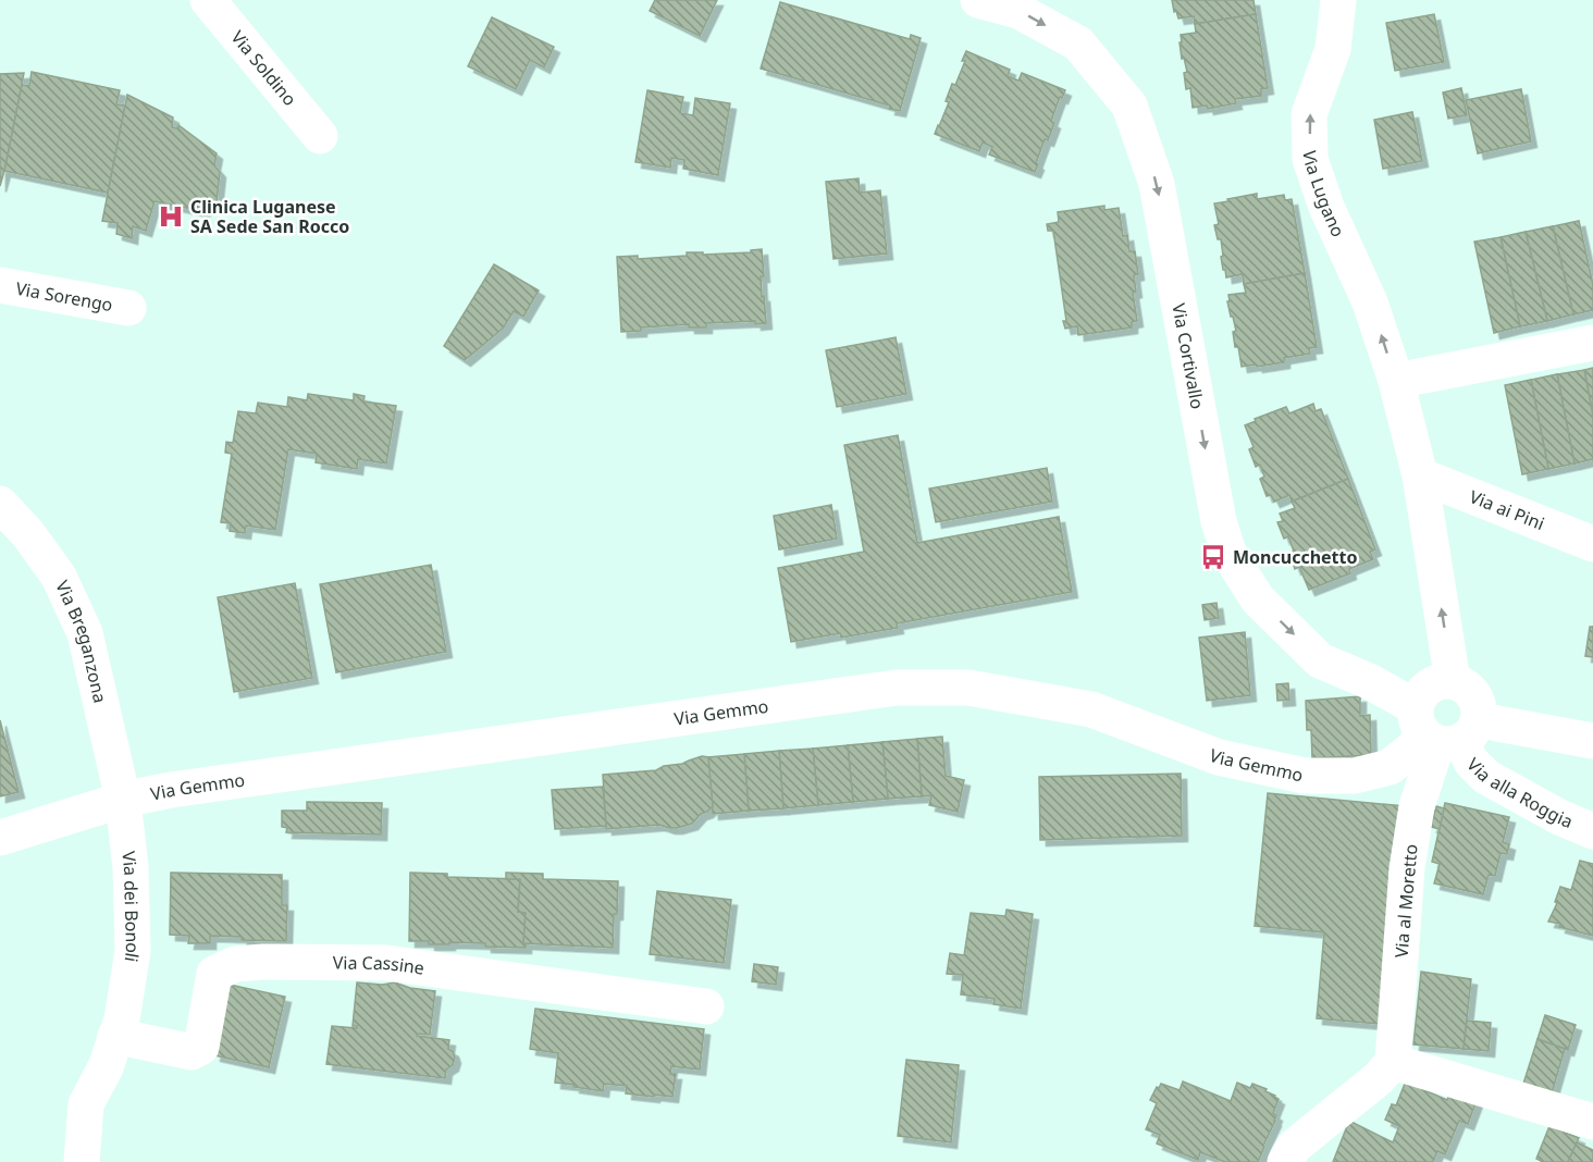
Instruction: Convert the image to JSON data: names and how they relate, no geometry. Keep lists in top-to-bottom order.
{
  "streets": {
    "street": [
      "Via Soldino",
      "Via Lugano",
      "Via Sorengo",
      "Via Cortivallo",
      "Via ai Pini",
      "Via Breganzona",
      "Via Gemmo",
      "Via alla Roggia",
      "Via al Moretto",
      "Via dei Bonoli",
      "Via Cassine"
    ]
  },
  "crossings": [
    ["Via Lugano", "Via ai Pini"],
    ["Via Lugano", "Via Gemmo"],
    ["Via Cortivallo", "Via Gemmo"],
    ["Via Cortivallo", "Via alla Roggia"],
    ["Via Cortivallo", "Via al Moretto"],
    ["Via Breganzona", "Via Gemmo"],
    ["Via Breganzona", "Via dei Bonoli"],
    ["Via Gemmo", "Via alla Roggia"],
    ["Via Gemmo", "Via al Moretto"],
    ["Via Gemmo", "Via dei Bonoli"],
    ["Via alla Roggia", "Via al Moretto"],
    ["Via dei Bonoli", "Via Cassine"]
  ],
  "one_way": ["Via Lugano", "Via Cortivallo"],
  "places": {
    "hospital": ["Clinica Luganese SA Sede San Rocco"],
    "bus stop": ["Moncucchetto"]
  }
}
